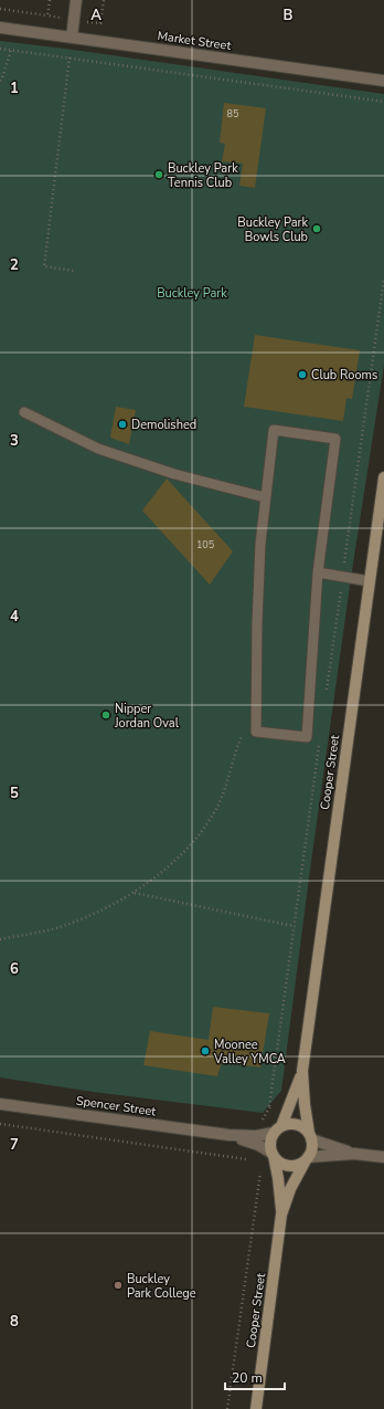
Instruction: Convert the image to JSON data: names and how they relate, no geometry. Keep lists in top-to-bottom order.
{
  "streets": {
    "street": ["Market Street", "Cooper Street", "Spencer Street"]
  },
  "crossings": [
    ["Cooper Street", "Spencer Street"]
  ],
  "parks": ["Buckley Park"],
  "places": [
    "Buckley Park Tennis Club",
    "Buckley Park Bowls Club",
    "Club Rooms",
    "Demolished",
    "Nipper Jordan Oval",
    "Moonee Valley YMCA",
    "Buckley Park College"
  ],
  "house_numbers": ["85", "105"],
  "scale_bar": "20 m",
  "grid": {
    "columns": ["A", "B"],
    "rows": [
      "1",
      "2",
      "3",
      "4",
      "5",
      "6",
      "7",
      "8"
    ]
  }
}
